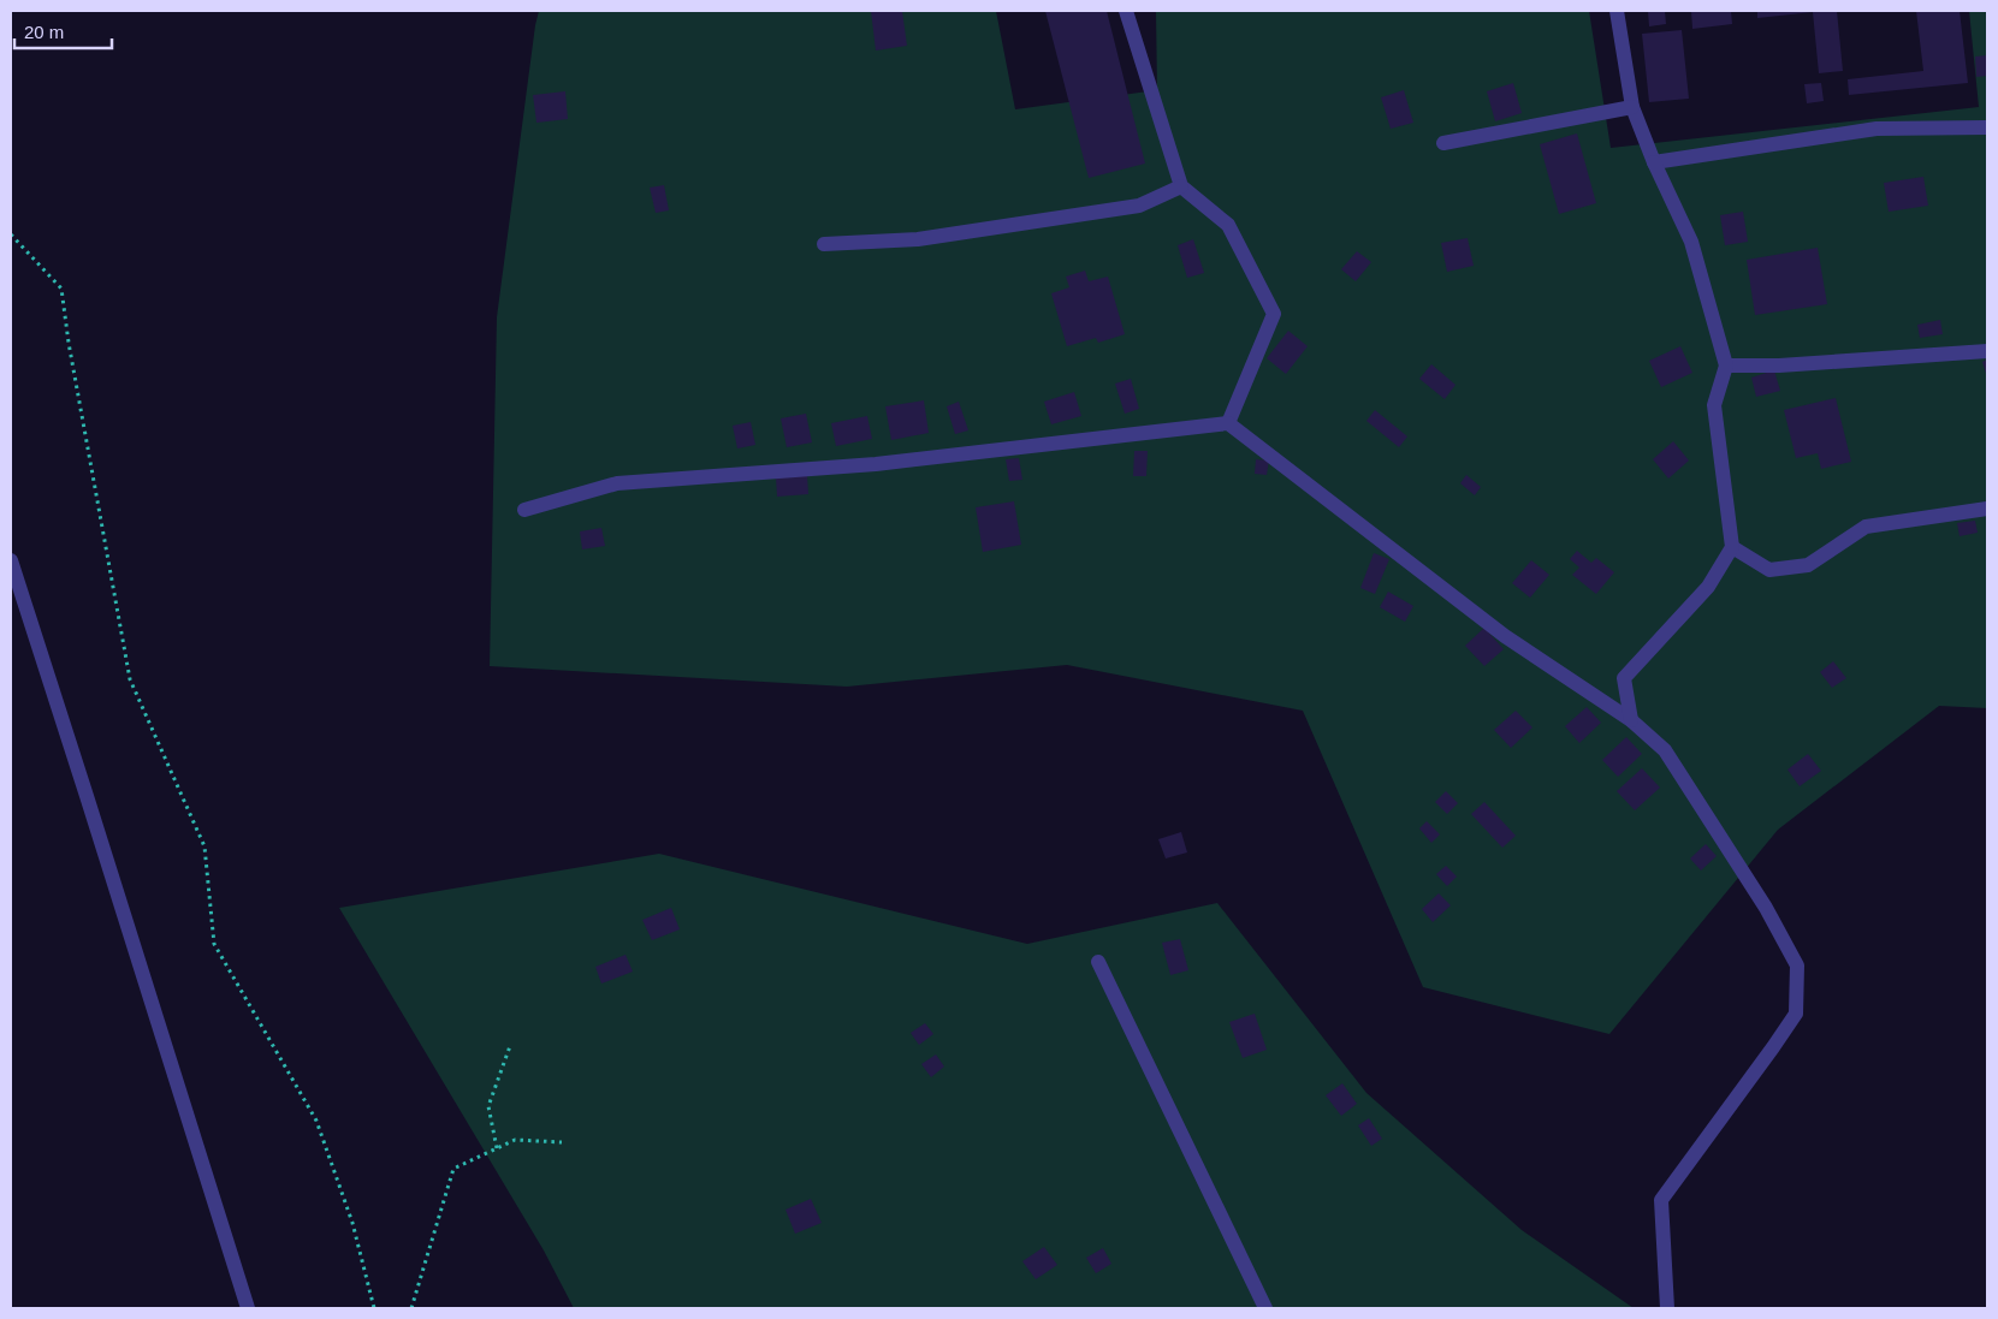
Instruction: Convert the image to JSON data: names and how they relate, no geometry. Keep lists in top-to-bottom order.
{
  "scale_bar": "20 m"
}
